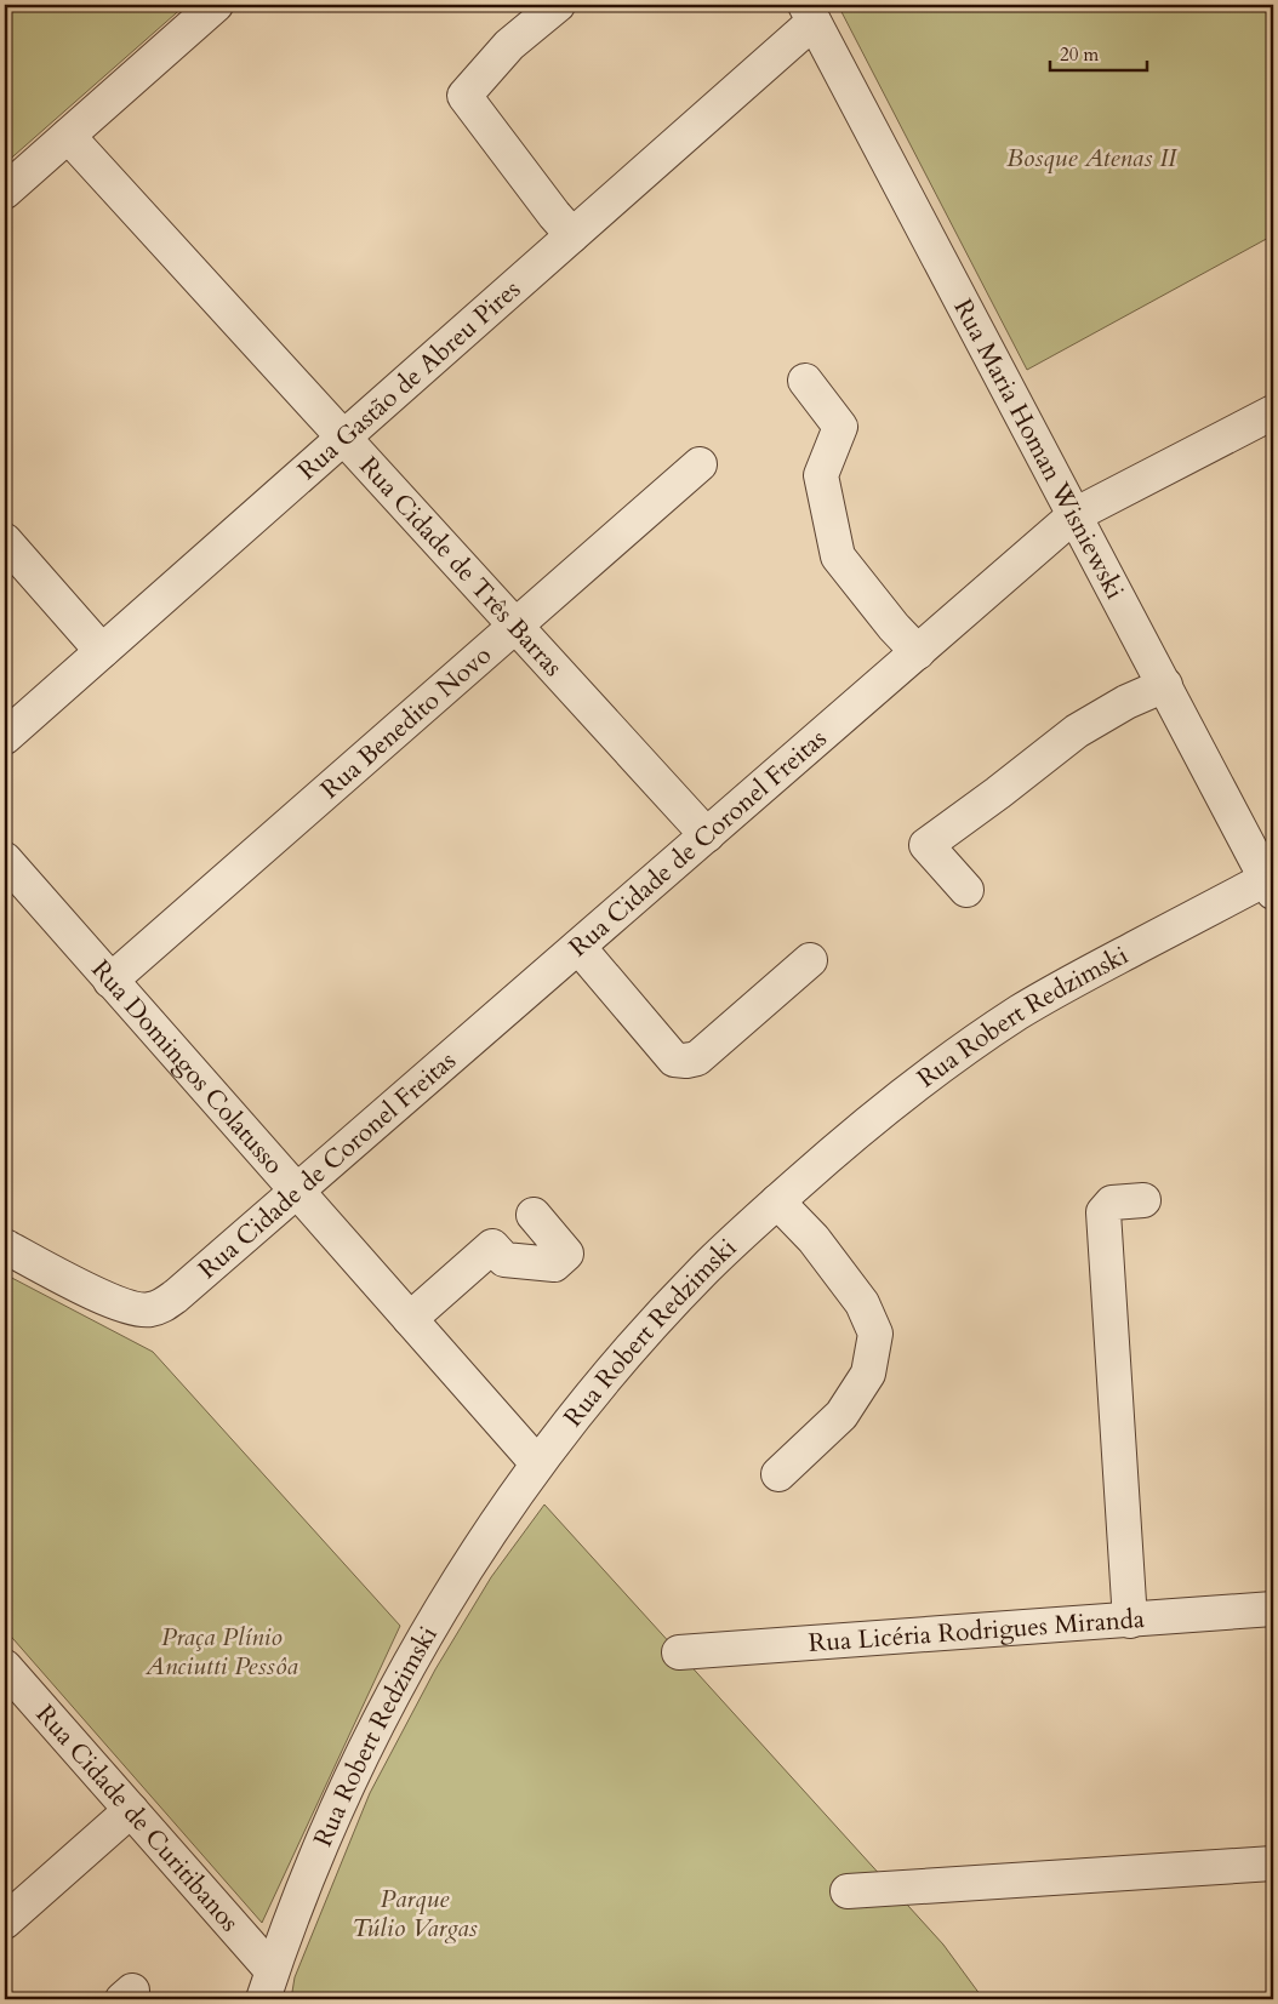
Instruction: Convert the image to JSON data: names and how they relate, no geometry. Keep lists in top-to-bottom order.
{
  "streets": {
    "street": [
      "Rua Gastão de Abreu Pires",
      "Rua Maria Homan Wisniewski",
      "Rua Cidade de Três Barras",
      "Rua Benedito Novo",
      "Rua Cidade de Coronel Freitas",
      "Rua Robert Redzimski",
      "Rua Domingos Colatusso",
      "Rua Licéria Rodrigues Miranda",
      "Rua Cidade de Curitibanos"
    ]
  },
  "crossings": [
    ["Rua Gastão de Abreu Pires", "Rua Maria Homan Wisniewski"],
    ["Rua Gastão de Abreu Pires", "Rua Cidade de Três Barras"],
    ["Rua Maria Homan Wisniewski", "Rua Cidade de Coronel Freitas"],
    ["Rua Maria Homan Wisniewski", "Rua Robert Redzimski"],
    ["Rua Cidade de Três Barras", "Rua Benedito Novo"],
    ["Rua Cidade de Três Barras", "Rua Cidade de Coronel Freitas"],
    ["Rua Benedito Novo", "Rua Domingos Colatusso"],
    ["Rua Cidade de Coronel Freitas", "Rua Domingos Colatusso"],
    ["Rua Robert Redzimski", "Rua Domingos Colatusso"],
    ["Rua Robert Redzimski", "Rua Cidade de Curitibanos"]
  ],
  "parks": ["Bosque Atenas II", "Praça Plínio Anciutti Pessôa", "Parque Túlio Vargas"],
  "scale_bar": "20 m"
}
